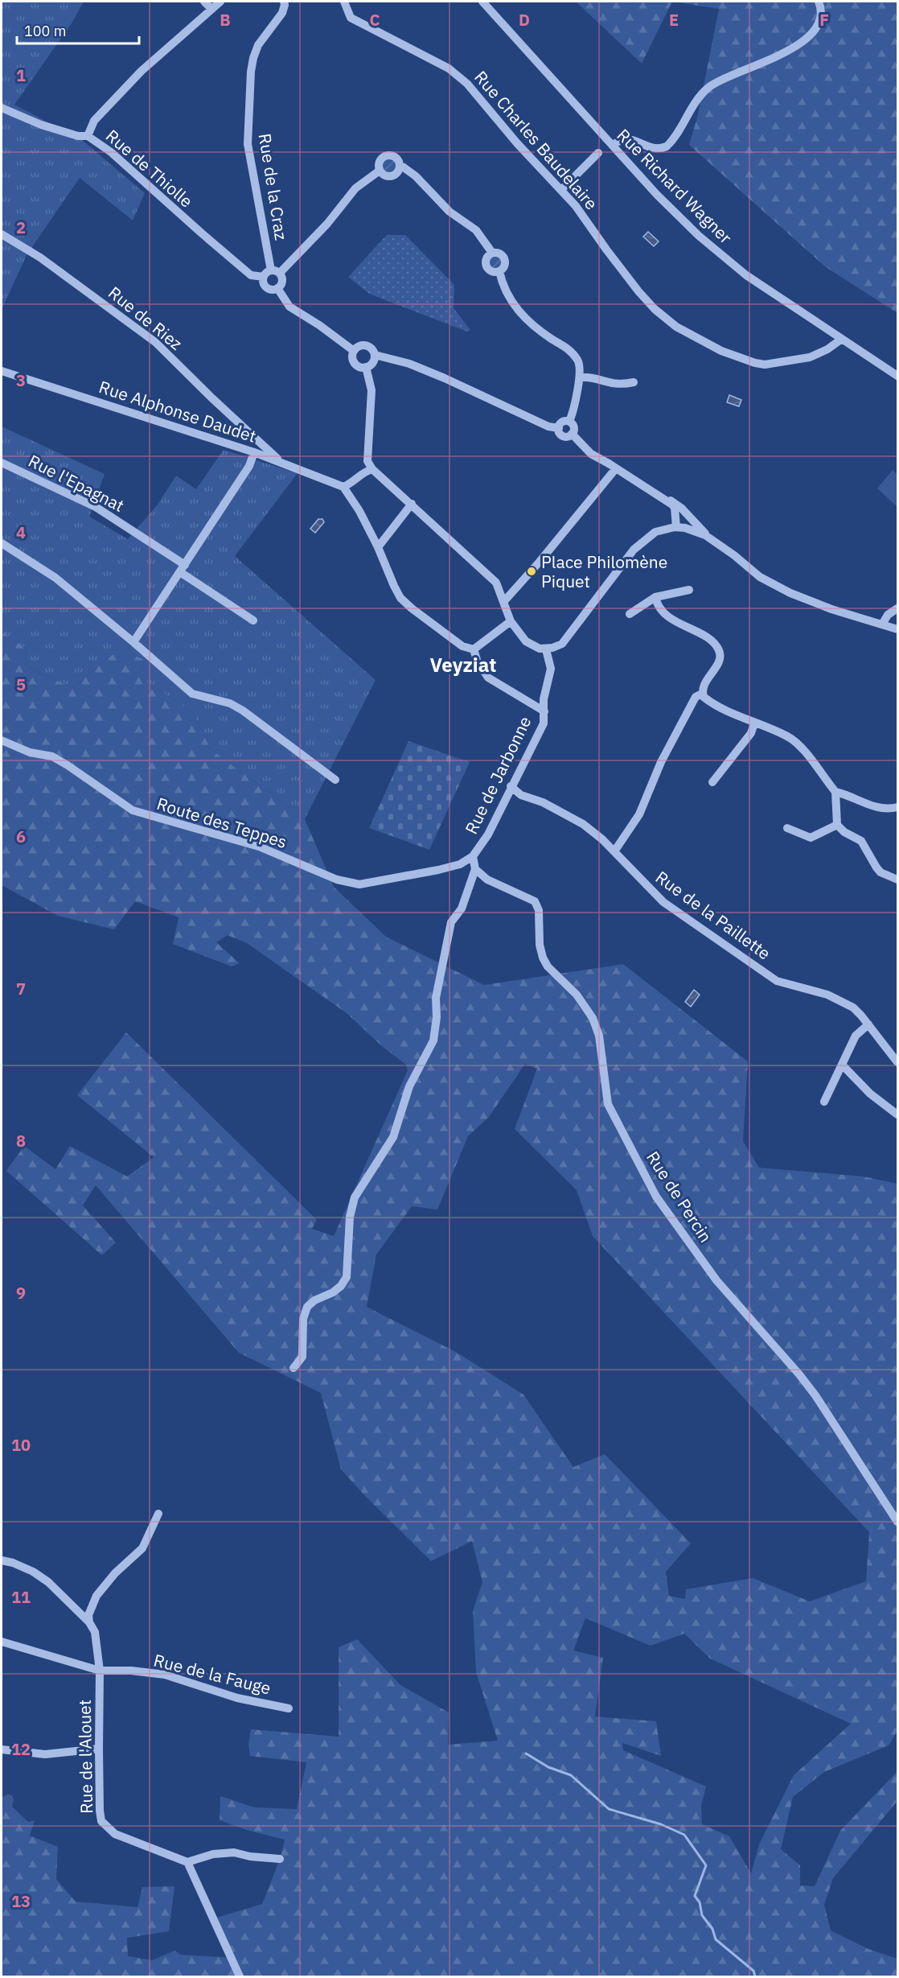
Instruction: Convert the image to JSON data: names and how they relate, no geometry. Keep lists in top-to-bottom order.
{
  "streets": {
    "street": [
      "Rue Charles Baudelaire",
      "Rue de Thiolle",
      "Rue Richard Wagner",
      "Rue de la Craz",
      "Rue de Riez",
      "Rue Alphonse Daudet",
      "Rue l'Epagnat",
      "Rue de Jarbonne",
      "Route des Teppes",
      "Rue de la Paillette",
      "Rue de Percin",
      "Rue de la Fauge",
      "Rue de l'Alouet"
    ]
  },
  "crossings": [
    ["Rue Charles Baudelaire", "Rue Richard Wagner"],
    ["Rue de Thiolle", "Rue de la Craz"],
    ["Rue de Riez", "Rue Alphonse Daudet"],
    ["Rue de Jarbonne", "Route des Teppes"],
    ["Rue de Jarbonne", "Rue de la Paillette"],
    ["Rue de la Fauge", "Rue de l'Alouet"]
  ],
  "districts": ["Veyziat"],
  "places": ["Place Philomène Piquet"],
  "scale_bar": "100 m",
  "grid": {
    "columns": [
      "B",
      "C",
      "D",
      "E",
      "F"
    ],
    "rows": [
      "1",
      "2",
      "3",
      "4",
      "5",
      "6",
      "7",
      "8",
      "9",
      "10",
      "11",
      "12",
      "13"
    ]
  }
}
